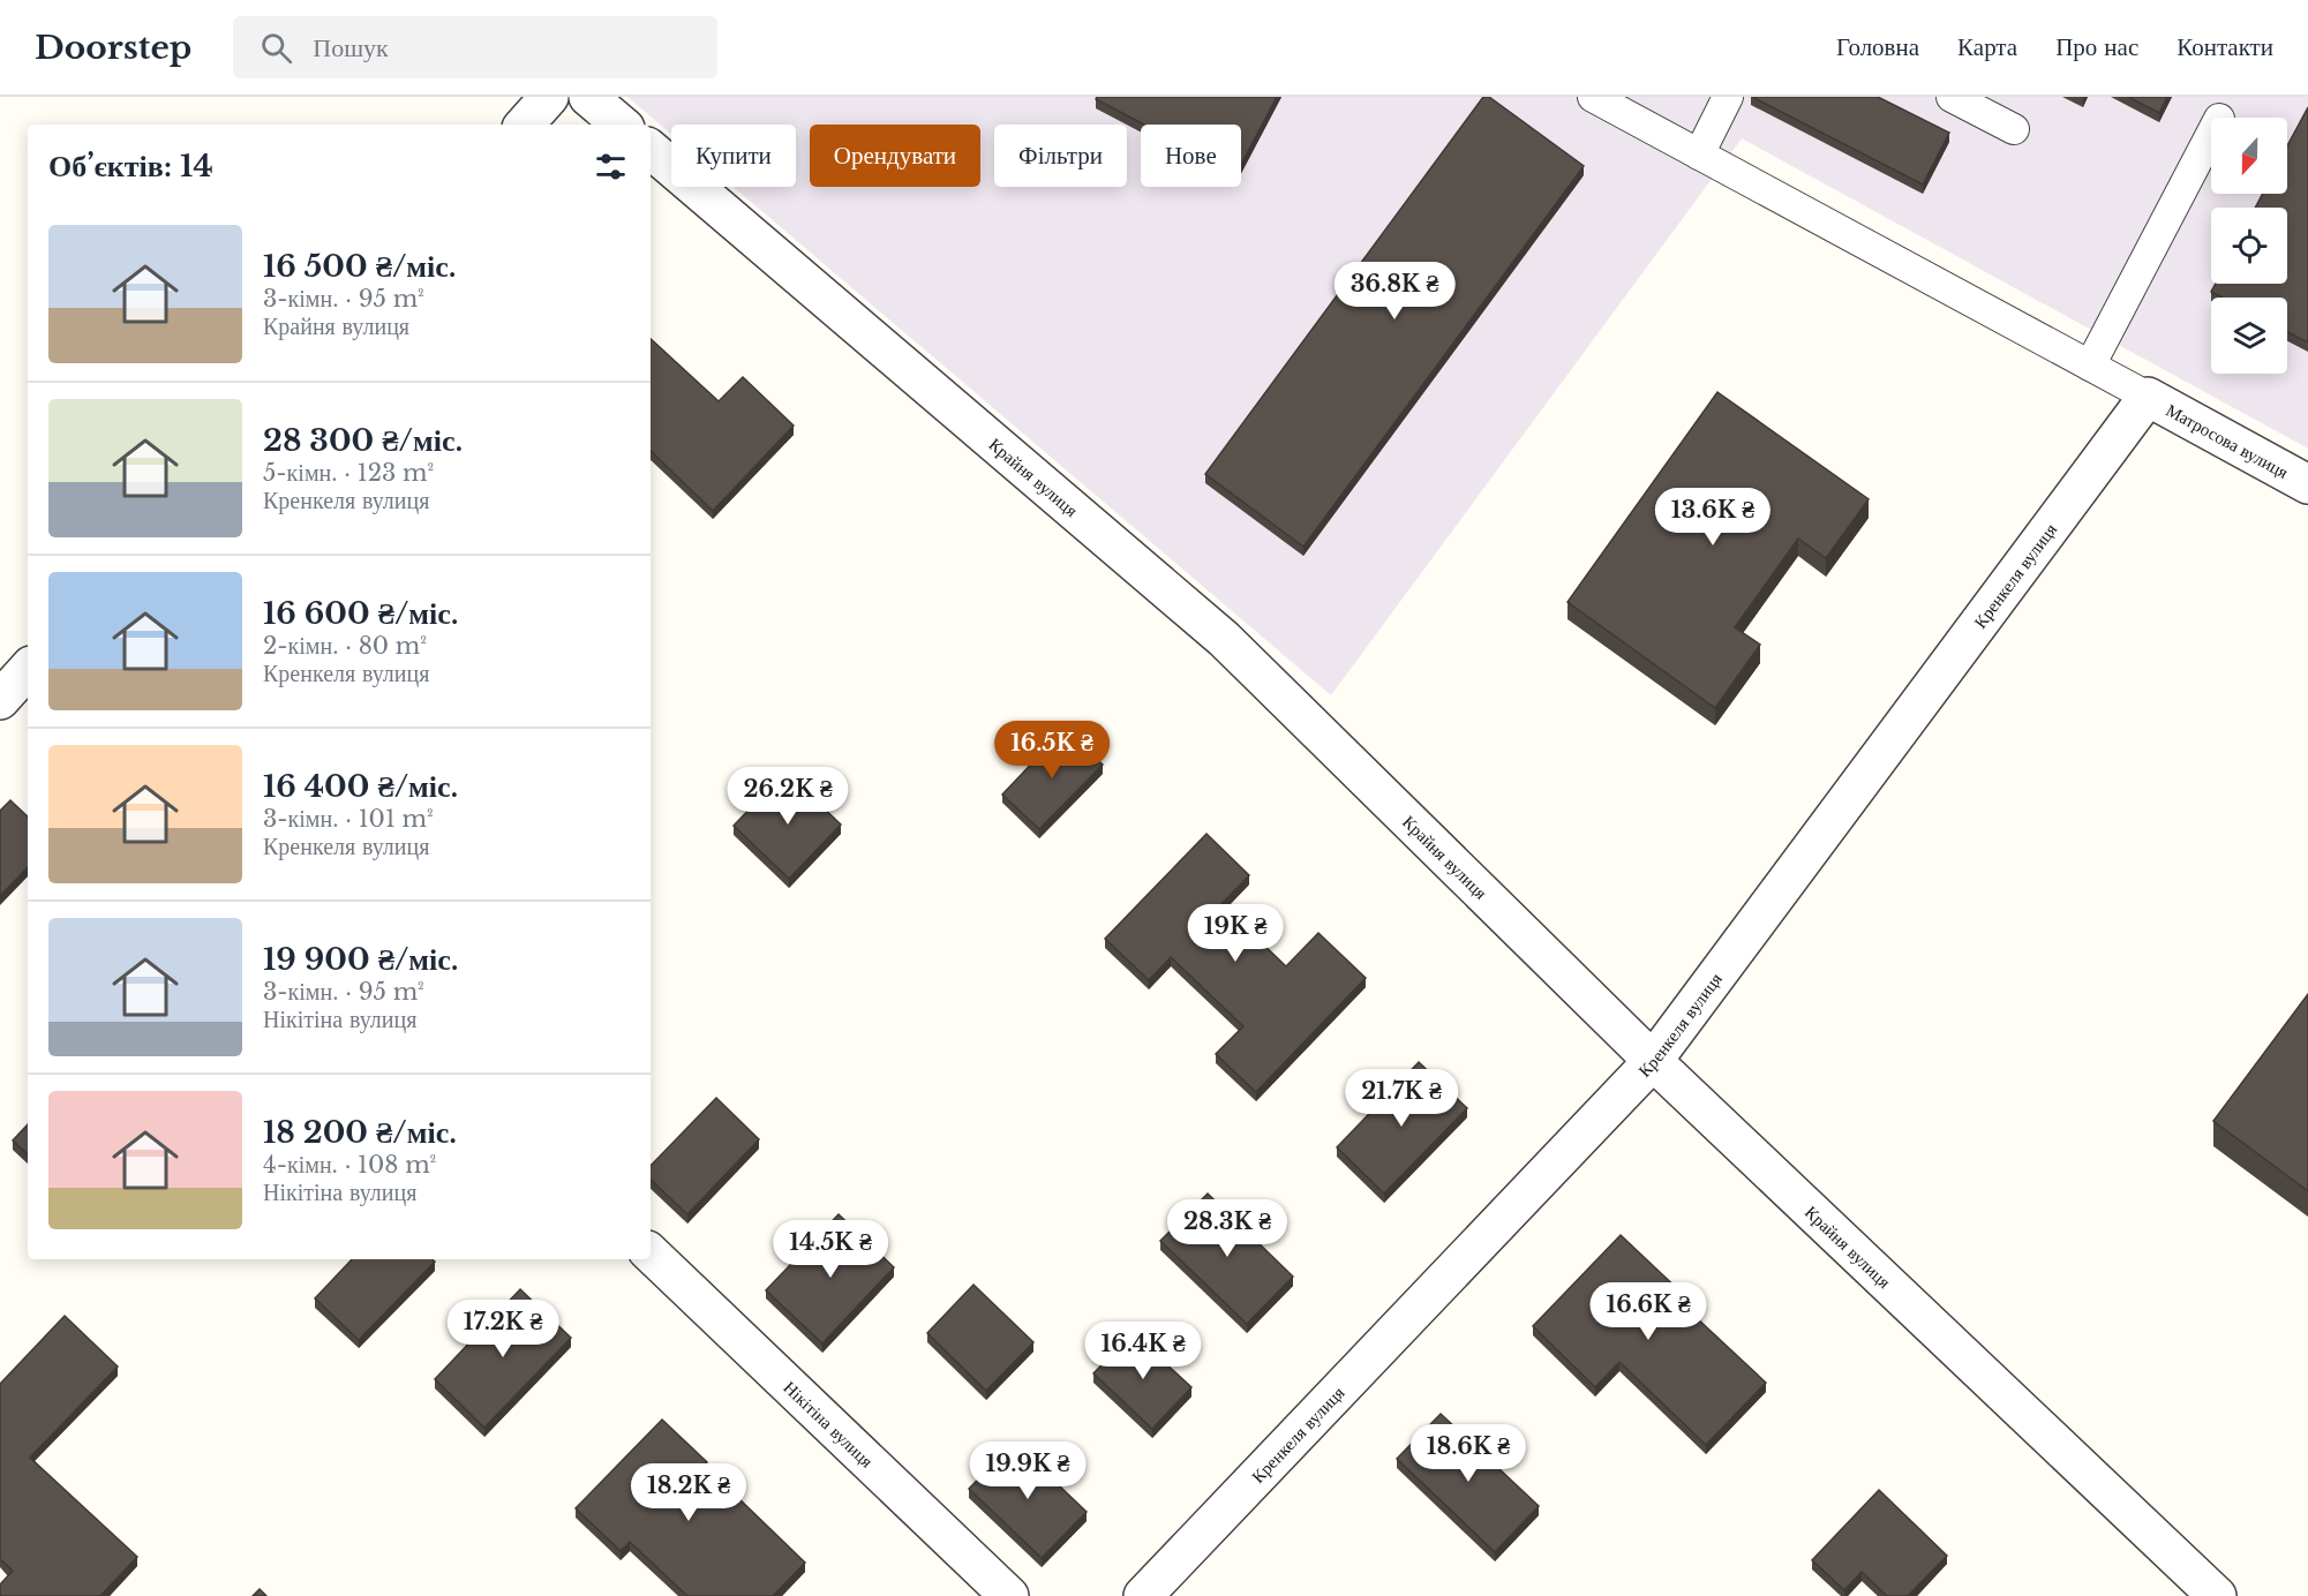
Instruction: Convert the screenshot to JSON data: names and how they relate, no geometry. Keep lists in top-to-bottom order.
{
  "streets": {
    "street": [
      "Матросова вулиця",
      "Крайня вулиця",
      "Кренкеля вулиця",
      "Нікітіна вулиця"
    ]
  },
  "crossings": [
    ["Матросова вулиця", "Кренкеля вулиця"],
    ["Крайня вулиця", "Кренкеля вулиця"]
  ],
  "north": "bottom",
  "page": {
    "header": "Doorstep",
    "search": "Пошук",
    "nav": [
      "Головна",
      "Карта",
      "Про нас",
      "Контакти"
    ],
    "chip": [
      "Купити",
      "Орендувати",
      "Фільтри",
      "Нове"
    ],
    "heading": "Об’єктів: 14",
    "list": [
      {
        "name": "16 500 ₴/міс.",
        "note": "3-кімн. · 95 m² · Крайня вулиця"
      },
      {
        "name": "28 300 ₴/міс.",
        "note": "5-кімн. · 123 m² · Кренкеля вулиця"
      },
      {
        "name": "16 600 ₴/міс.",
        "note": "2-кімн. · 80 m² · Кренкеля вулиця"
      },
      {
        "name": "16 400 ₴/міс.",
        "note": "3-кімн. · 101 m² · Кренкеля вулиця"
      },
      {
        "name": "19 900 ₴/міс.",
        "note": "3-кімн. · 95 m² · Нікітіна вулиця"
      },
      {
        "name": "18 200 ₴/міс.",
        "note": "4-кімн. · 108 m² · Нікітіна вулиця"
      }
    ],
    "price": [
      "36.8K ₴",
      "13.6K ₴",
      "16.5K ₴",
      "26.2K ₴",
      "19K ₴",
      "21.7K ₴",
      "28.3K ₴",
      "14.5K ₴",
      "16.6K ₴",
      "17.2K ₴",
      "16.4K ₴",
      "18.6K ₴",
      "19.9K ₴",
      "18.2K ₴"
    ]
  }
}
